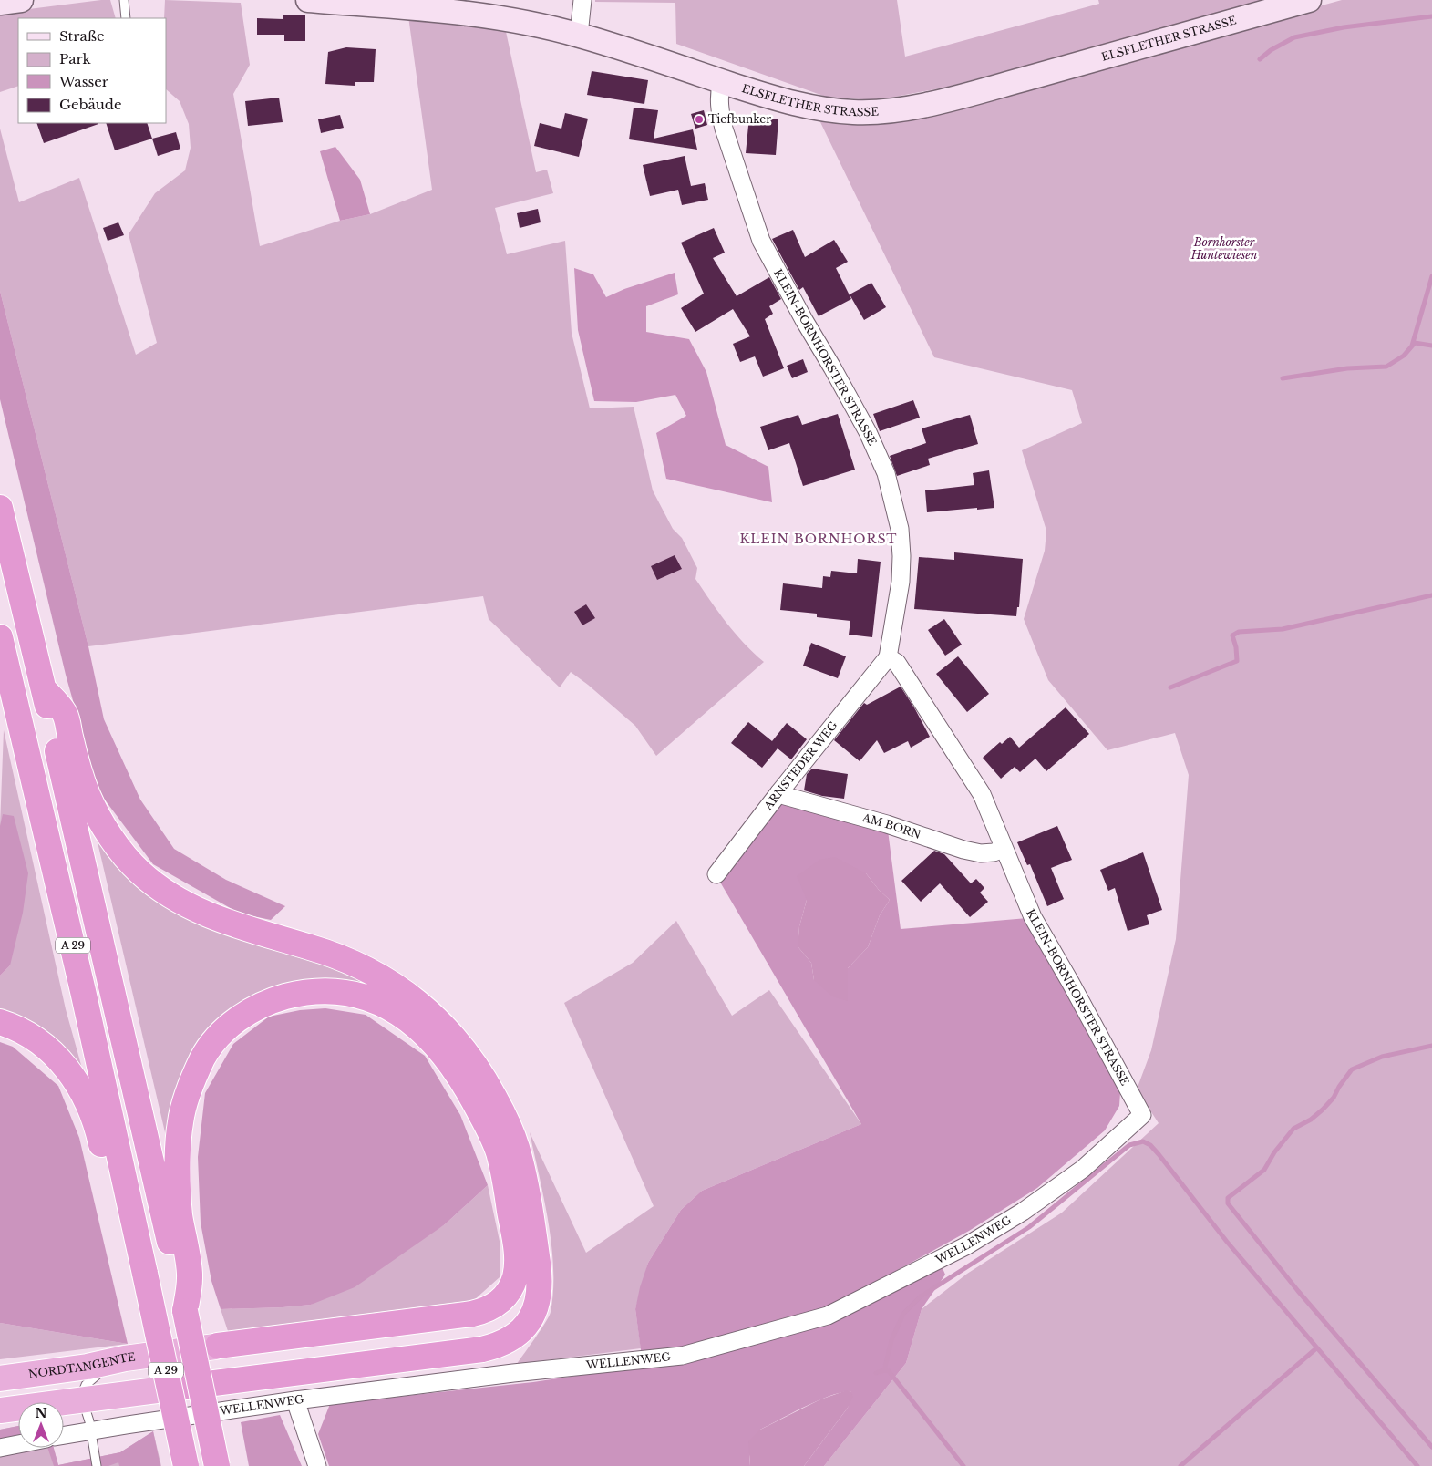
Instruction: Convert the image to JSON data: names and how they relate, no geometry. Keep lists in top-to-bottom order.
{
  "streets": {
    "highway": ["A 29", "NORDTANGENTE"],
    "main road": ["ELSFLETHER STRASSE"],
    "street": [
      "KLEIN-BORNHORSTER STRASSE",
      "ARNSTEDER WEG",
      "AM BORN",
      "WELLENWEG"
    ]
  },
  "crossings": [
    ["ELSFLETHER STRASSE", "KLEIN-BORNHORSTER STRASSE"],
    ["KLEIN-BORNHORSTER STRASSE", "ARNSTEDER WEG"],
    ["KLEIN-BORNHORSTER STRASSE", "AM BORN"],
    ["KLEIN-BORNHORSTER STRASSE", "WELLENWEG"],
    ["ARNSTEDER WEG", "AM BORN"],
    ["A 29", "NORDTANGENTE"]
  ],
  "districts": ["KLEIN BORNHORST"],
  "parks": ["Bornhorster Huntewiesen"],
  "places": ["Tiefbunker"],
  "legend": [
    "Straße",
    "Park",
    "Wasser",
    "Gebäude"
  ],
  "north": "top"
}
